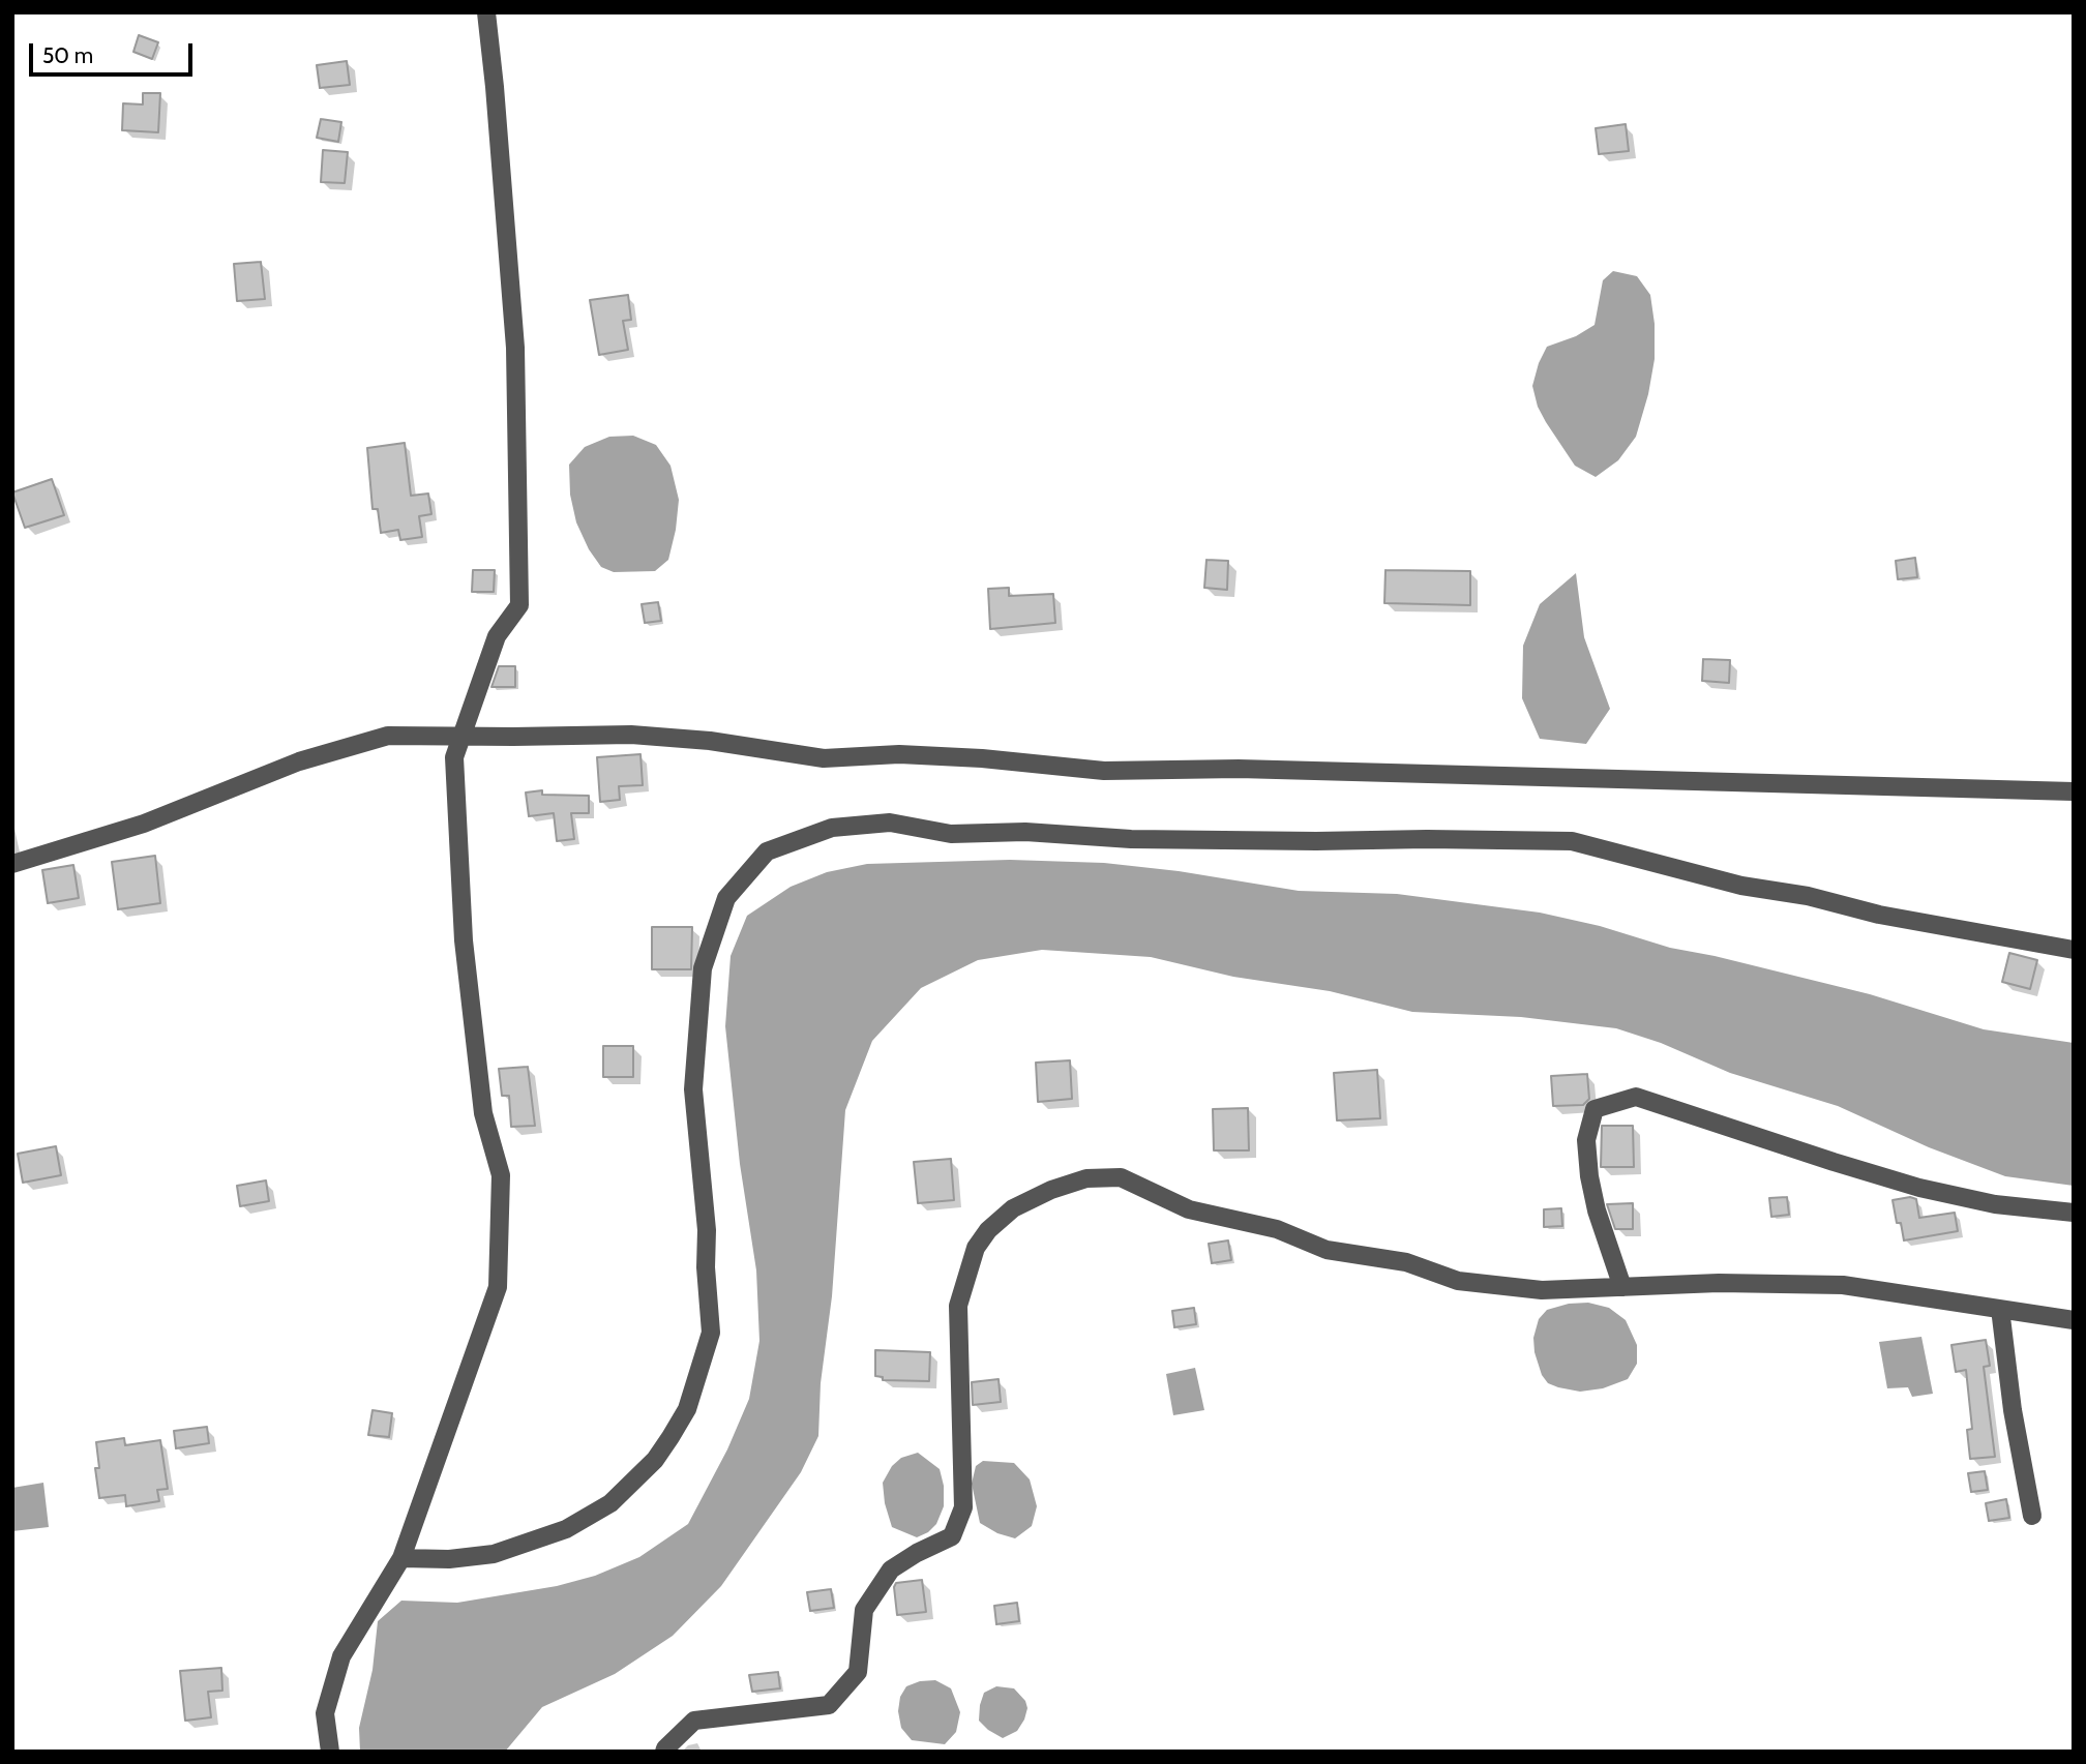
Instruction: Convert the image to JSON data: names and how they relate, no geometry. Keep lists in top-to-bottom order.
{
  "scale_bar": "50 m"
}
